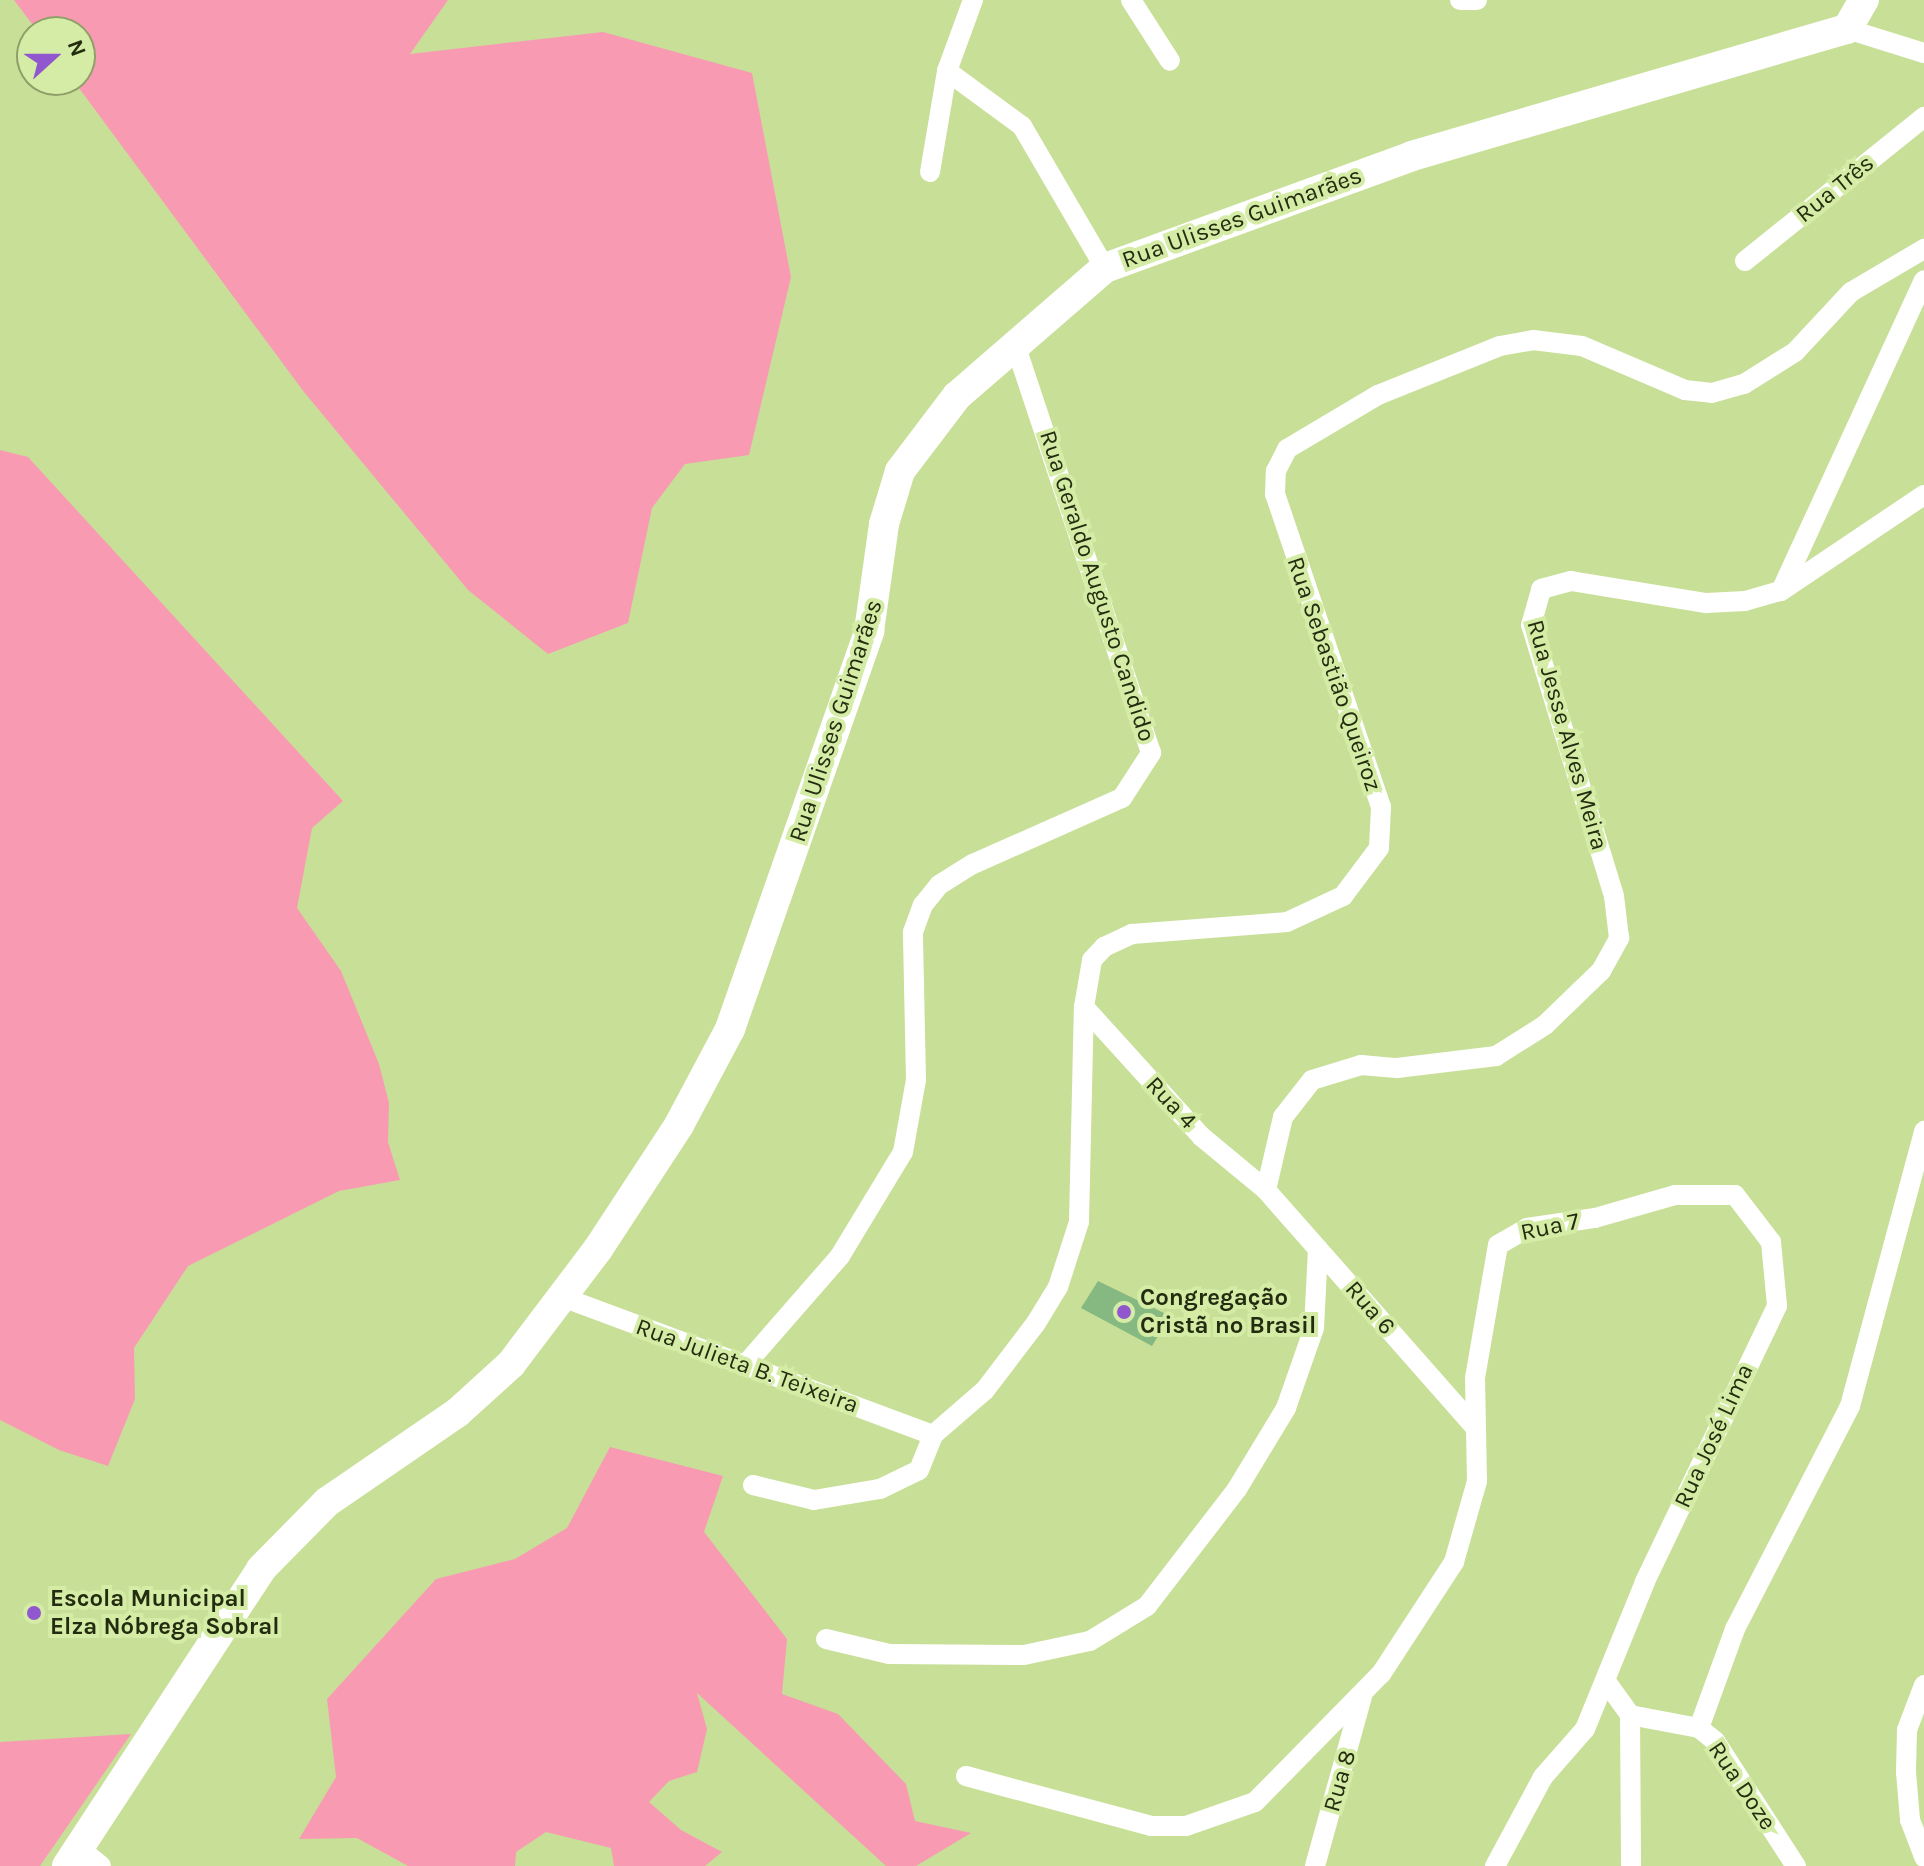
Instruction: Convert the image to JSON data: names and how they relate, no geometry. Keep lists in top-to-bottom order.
{
  "streets": {
    "main road": ["Rua Ulisses Guimarães"],
    "street": [
      "Rua Três",
      "Rua Geraldo Augusto Candido",
      "Rua Sebastião Queiroz",
      "Rua Jesse Alves Meira",
      "Rua 4",
      "Rua 7",
      "Rua 6",
      "Rua Julieta B. Teixeira",
      "Rua José Lima",
      "Rua 8",
      "Rua Doze"
    ]
  },
  "crossings": [
    ["Rua Ulisses Guimarães", "Rua Geraldo Augusto Candido"],
    ["Rua Ulisses Guimarães", "Rua Julieta B. Teixeira"],
    ["Rua Geraldo Augusto Candido", "Rua Julieta B. Teixeira"],
    ["Rua Sebastião Queiroz", "Rua 4"],
    ["Rua Sebastião Queiroz", "Rua Julieta B. Teixeira"],
    ["Rua Jesse Alves Meira", "Rua 4"],
    ["Rua Jesse Alves Meira", "Rua 6"],
    ["Rua 4", "Rua 6"],
    ["Rua 7", "Rua 6"],
    ["Rua 7", "Rua José Lima"]
  ],
  "places": ["Congregação Cristã no Brasil", "Escola Municipal Elza Nóbrega Sobral"],
  "north": "right"
}
